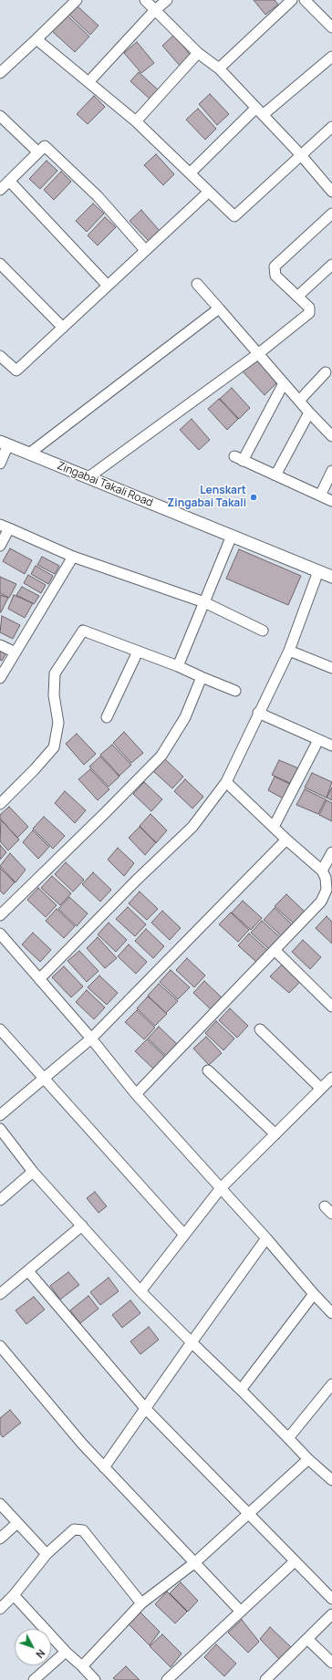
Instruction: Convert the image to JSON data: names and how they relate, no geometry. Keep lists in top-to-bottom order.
{
  "streets": {
    "street": ["Zingabai Takali Road"]
  },
  "places": ["Lenskart Zingabai Takali"],
  "north": "bottom right"
}
